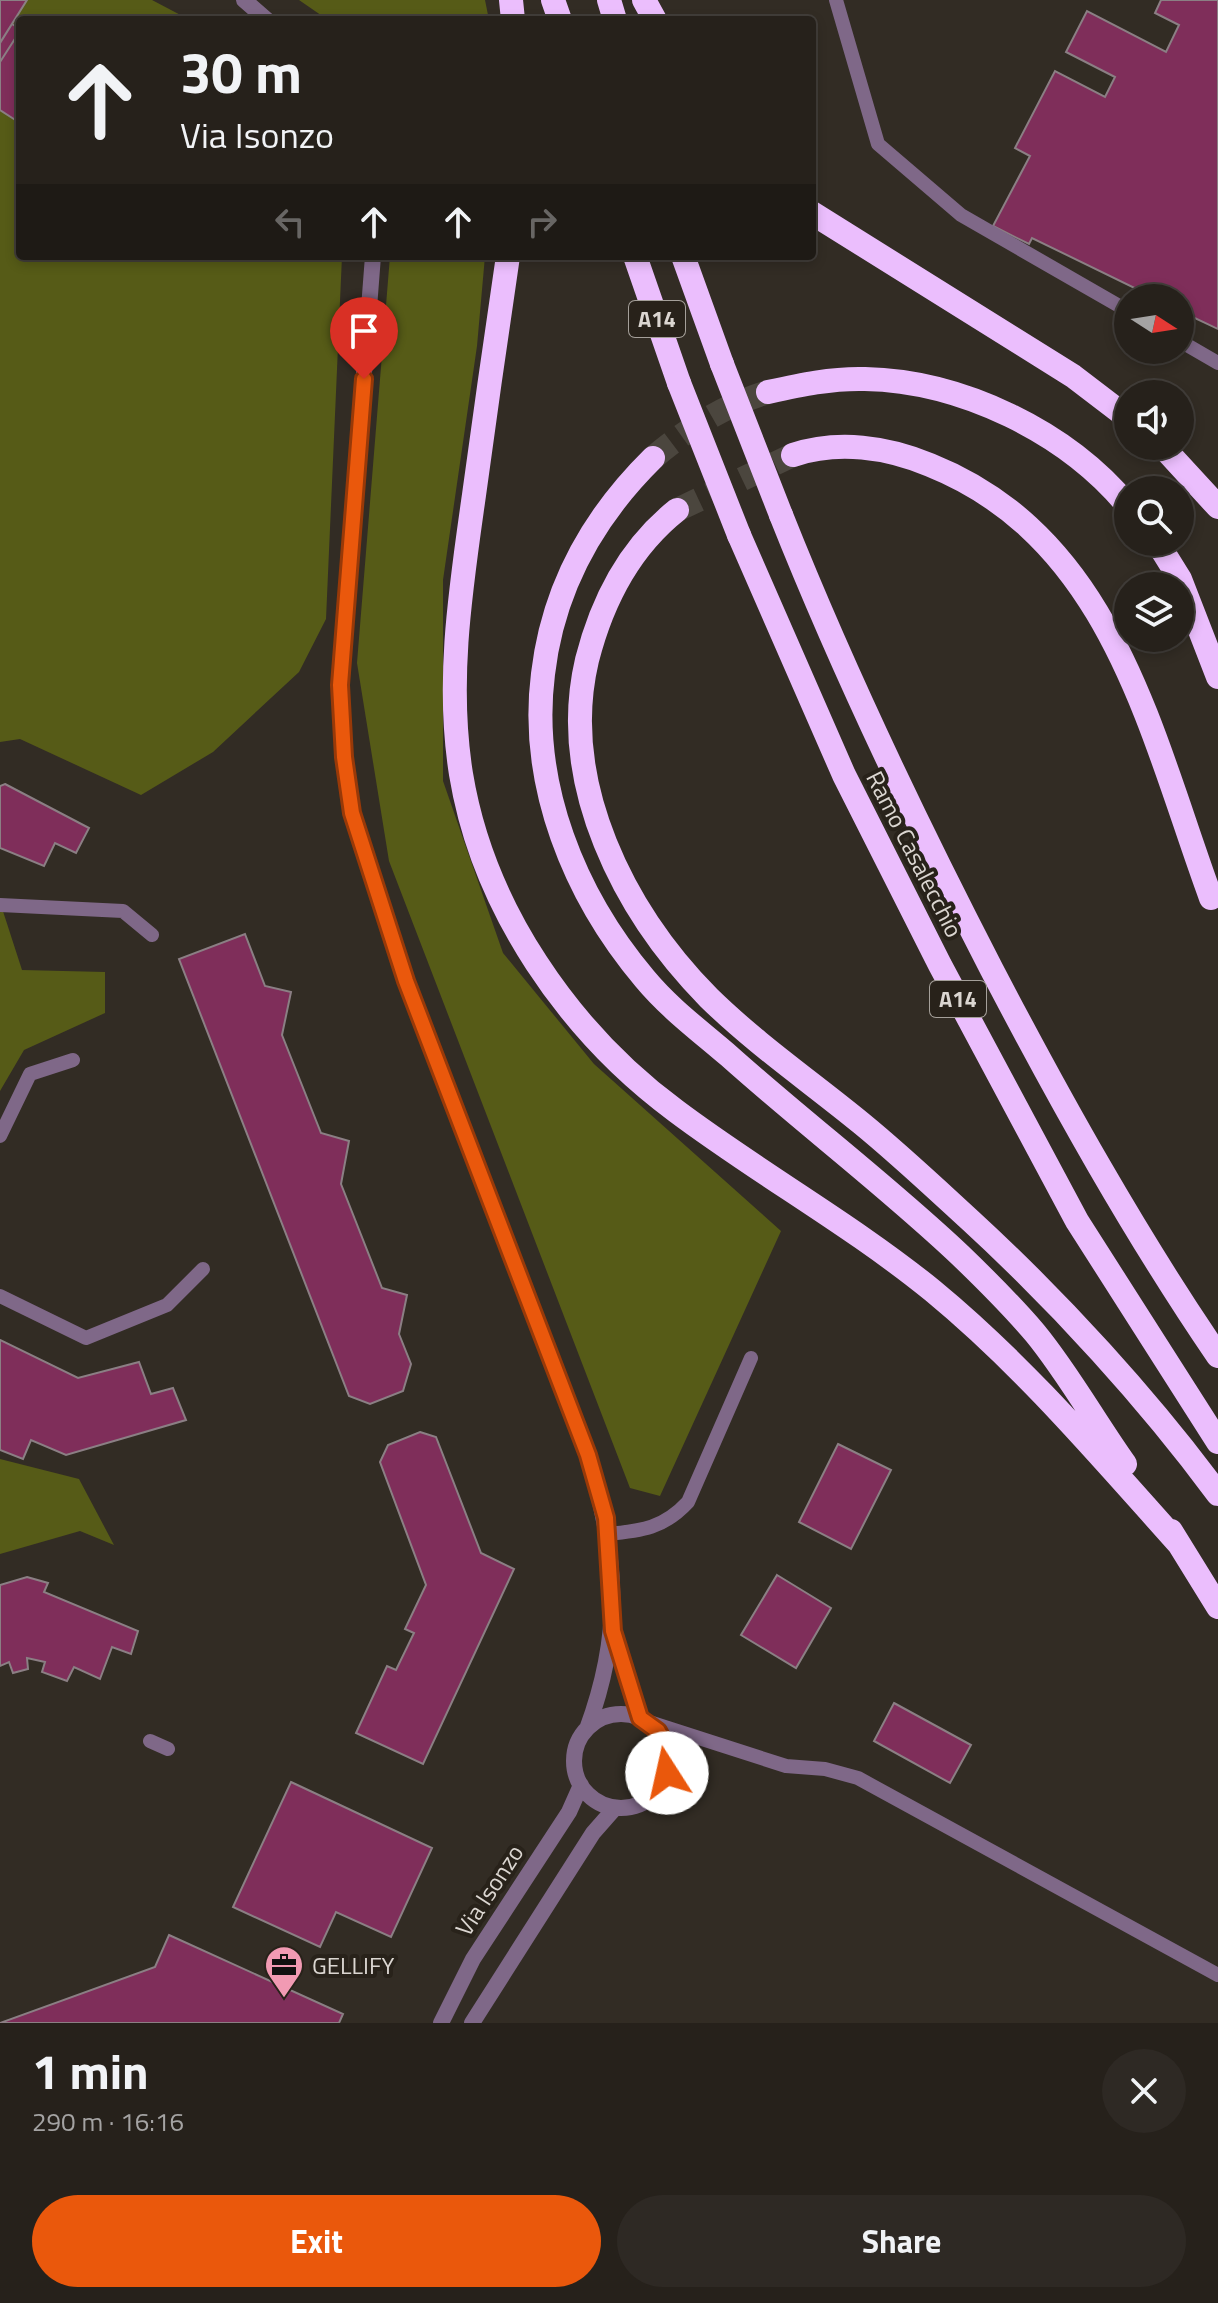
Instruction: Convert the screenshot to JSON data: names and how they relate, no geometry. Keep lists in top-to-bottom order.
{
  "streets": {
    "highway": ["A14", "Ramo Casalecchio"],
    "street": ["Via Isonzo"]
  },
  "places": {
    "office": ["GELLIFY"]
  },
  "north": "right",
  "page": {
    "turn": ["30 m", "Via Isonzo"],
    "heading": ["1 min", "290 m · 16:16"],
    "buttons": ["Exit", "Share"]
  }
}
